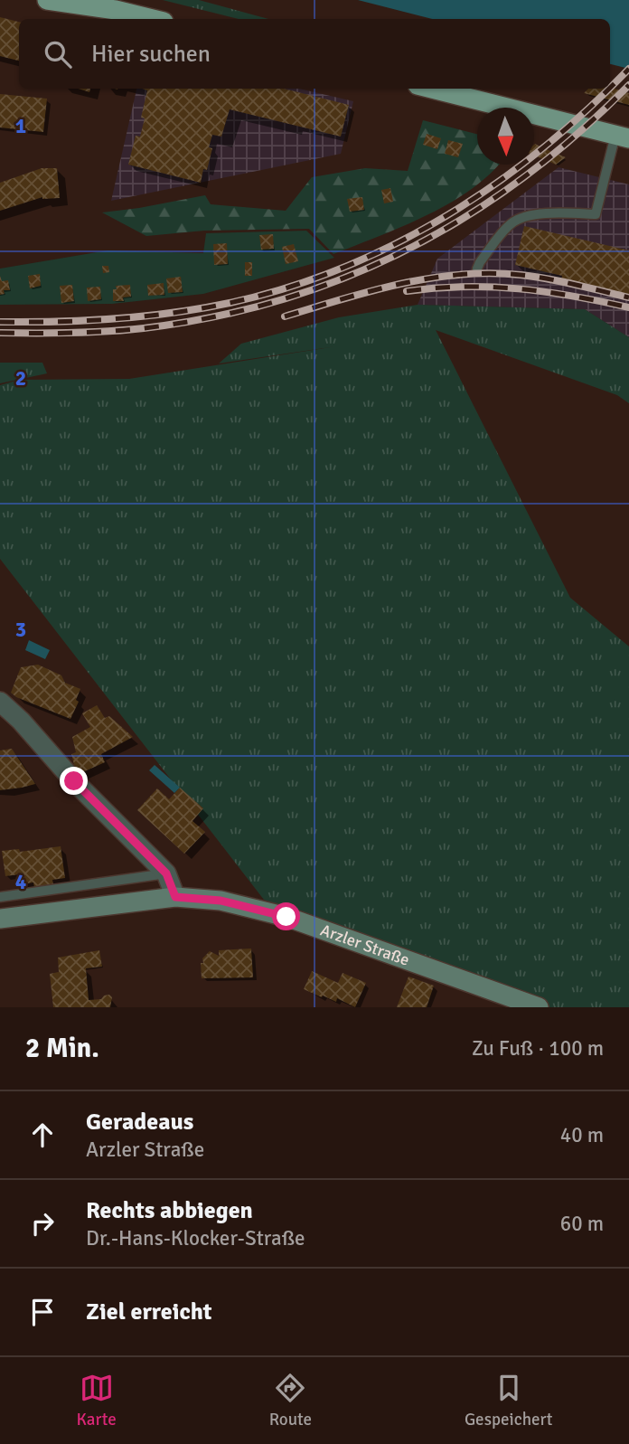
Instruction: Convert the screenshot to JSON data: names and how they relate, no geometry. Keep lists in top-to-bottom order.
{
  "streets": {
    "main road": ["Arzler Straße"]
  },
  "north": "bottom",
  "page": {
    "search": "Hier suchen",
    "heading": ["2 Min.", "Zu Fuß · 100 m"],
    "list": [
      ["Geradeaus", "Arzler Straße", "40 m"],
      ["Rechts abbiegen", "Dr.-Hans-Klocker-Straße", "60 m"],
      "Ziel erreicht"
    ],
    "nav": ["Karte", "Route", "Gespeichert"]
  },
  "grid": {
    "rows": [
      "1",
      "2",
      "3",
      "4"
    ]
  }
}
